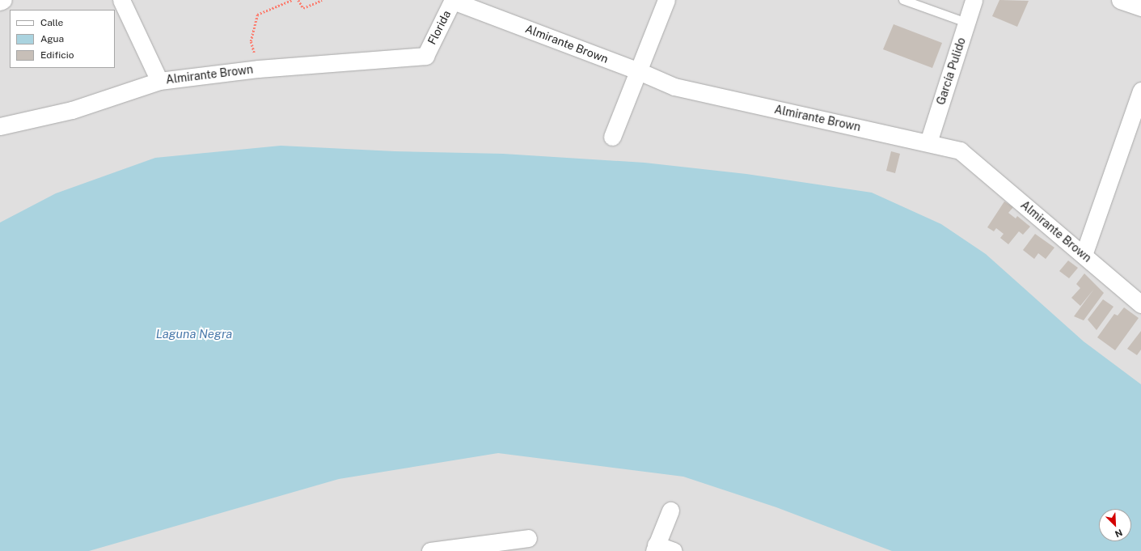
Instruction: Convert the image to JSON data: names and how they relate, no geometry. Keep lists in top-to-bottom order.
{
  "streets": {
    "street": ["Florida", "Almirante Brown", "García Pulido"]
  },
  "crossings": [
    ["Florida", "Almirante Brown"],
    ["Almirante Brown", "García Pulido"]
  ],
  "water": ["Laguna Negra"],
  "legend": ["Calle", "Agua", "Edificio"],
  "north": "bottom right"
}
